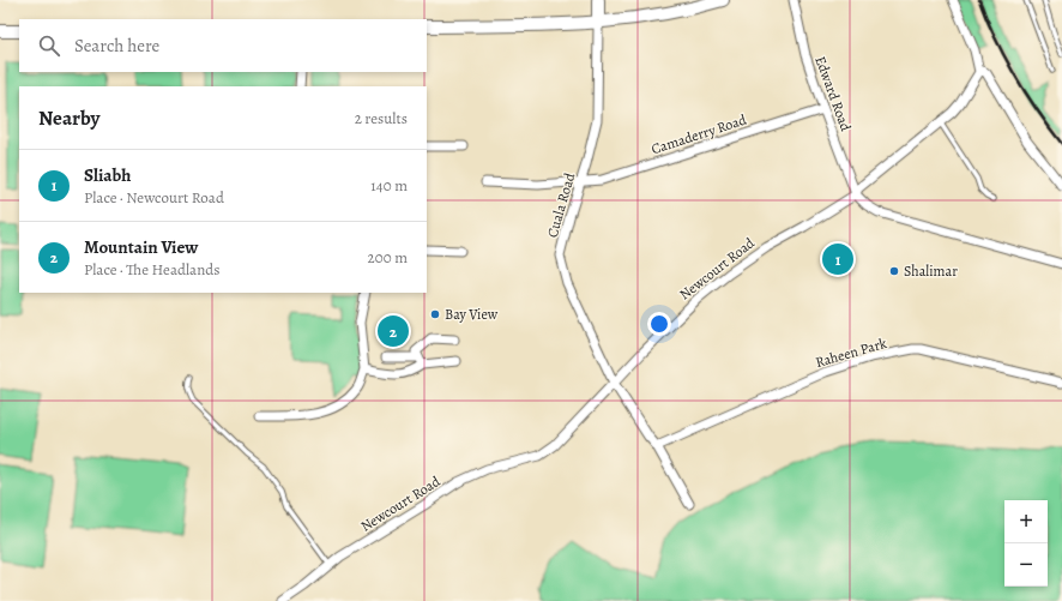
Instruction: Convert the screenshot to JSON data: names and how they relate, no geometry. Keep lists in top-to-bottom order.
{
  "streets": {
    "street": [
      "Edward Road",
      "Camaderry Road",
      "Cuala Road",
      "Newcourt Road",
      "Raheen Park"
    ]
  },
  "crossings": [
    ["Edward Road", "Camaderry Road"],
    ["Edward Road", "Newcourt Road"],
    ["Camaderry Road", "Cuala Road"],
    ["Cuala Road", "Newcourt Road"],
    ["Cuala Road", "Raheen Park"]
  ],
  "places": ["Shalimar", "Bay View"],
  "page": {
    "search": "Search here",
    "heading": ["Nearby", "2 results"],
    "list": [
      {
        "mark": "1",
        "name": "Sliabh",
        "note": "Place · Newcourt Road",
        "value": "140 m"
      },
      {
        "mark": "2",
        "name": "Mountain View",
        "note": "Place · The Headlands",
        "value": "200 m"
      }
    ],
    "pins": ["1", "2"],
    "map_buttons": ["+", "−"]
  }
}
